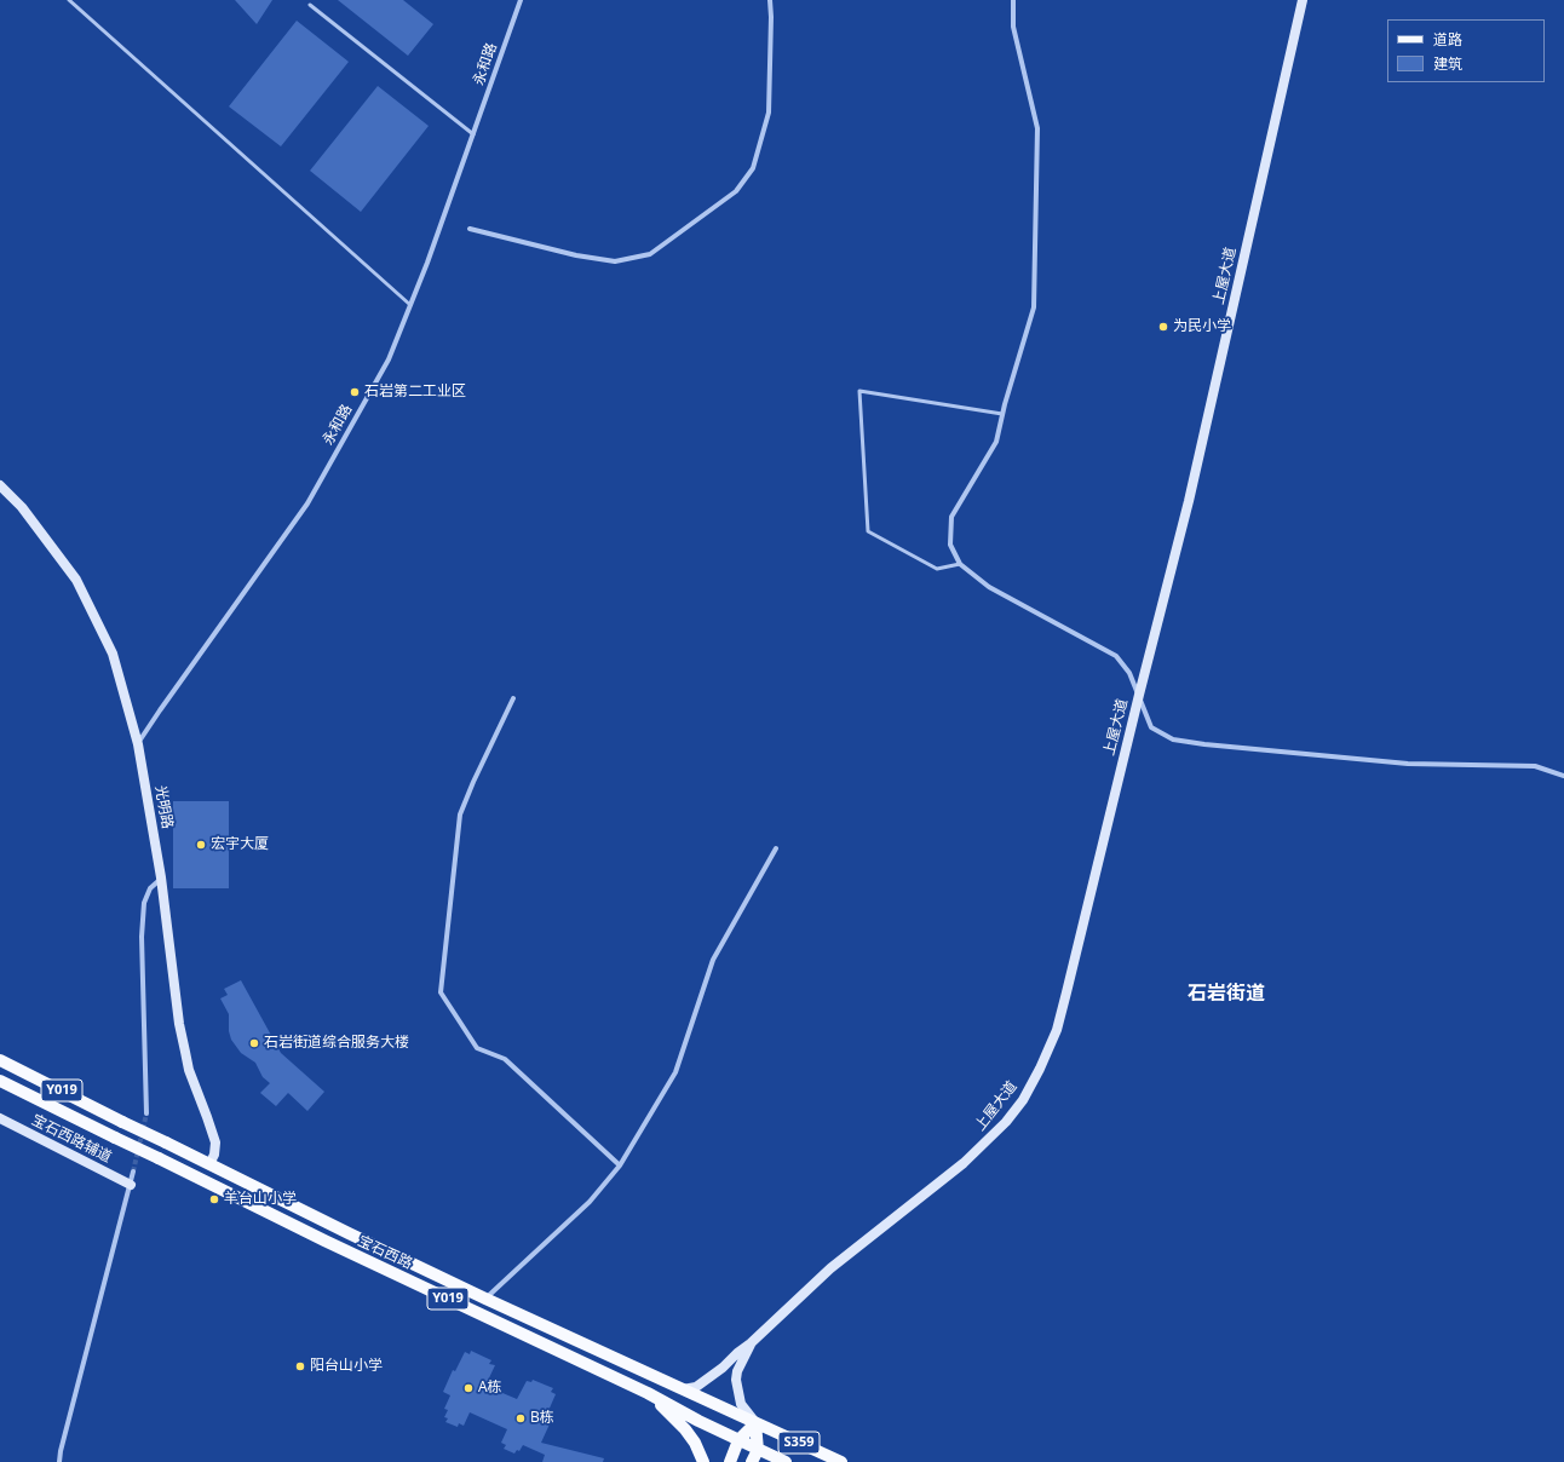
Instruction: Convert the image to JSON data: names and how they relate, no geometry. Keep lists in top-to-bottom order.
{
  "streets": {
    "main road": ["Y019", "宝石西路", "S359"],
    "street": [
      "永和路",
      "上屋大道",
      "光明路",
      "宝石西路辅道"
    ]
  },
  "crossings": [
    ["永和路", "光明路"],
    ["上屋大道", "宝石西路"],
    ["上屋大道", "S359"],
    ["光明路", "宝石西路"],
    ["宝石西路", "S359"]
  ],
  "districts": ["石岩街道"],
  "places": [
    "为民小学",
    "石岩第二工业区",
    "宏宇大厦",
    "石岩街道综合服务大楼",
    "羊台山小学",
    "阳台山小学",
    "A栋",
    "B栋"
  ],
  "legend": ["道路", "建筑"]
}
